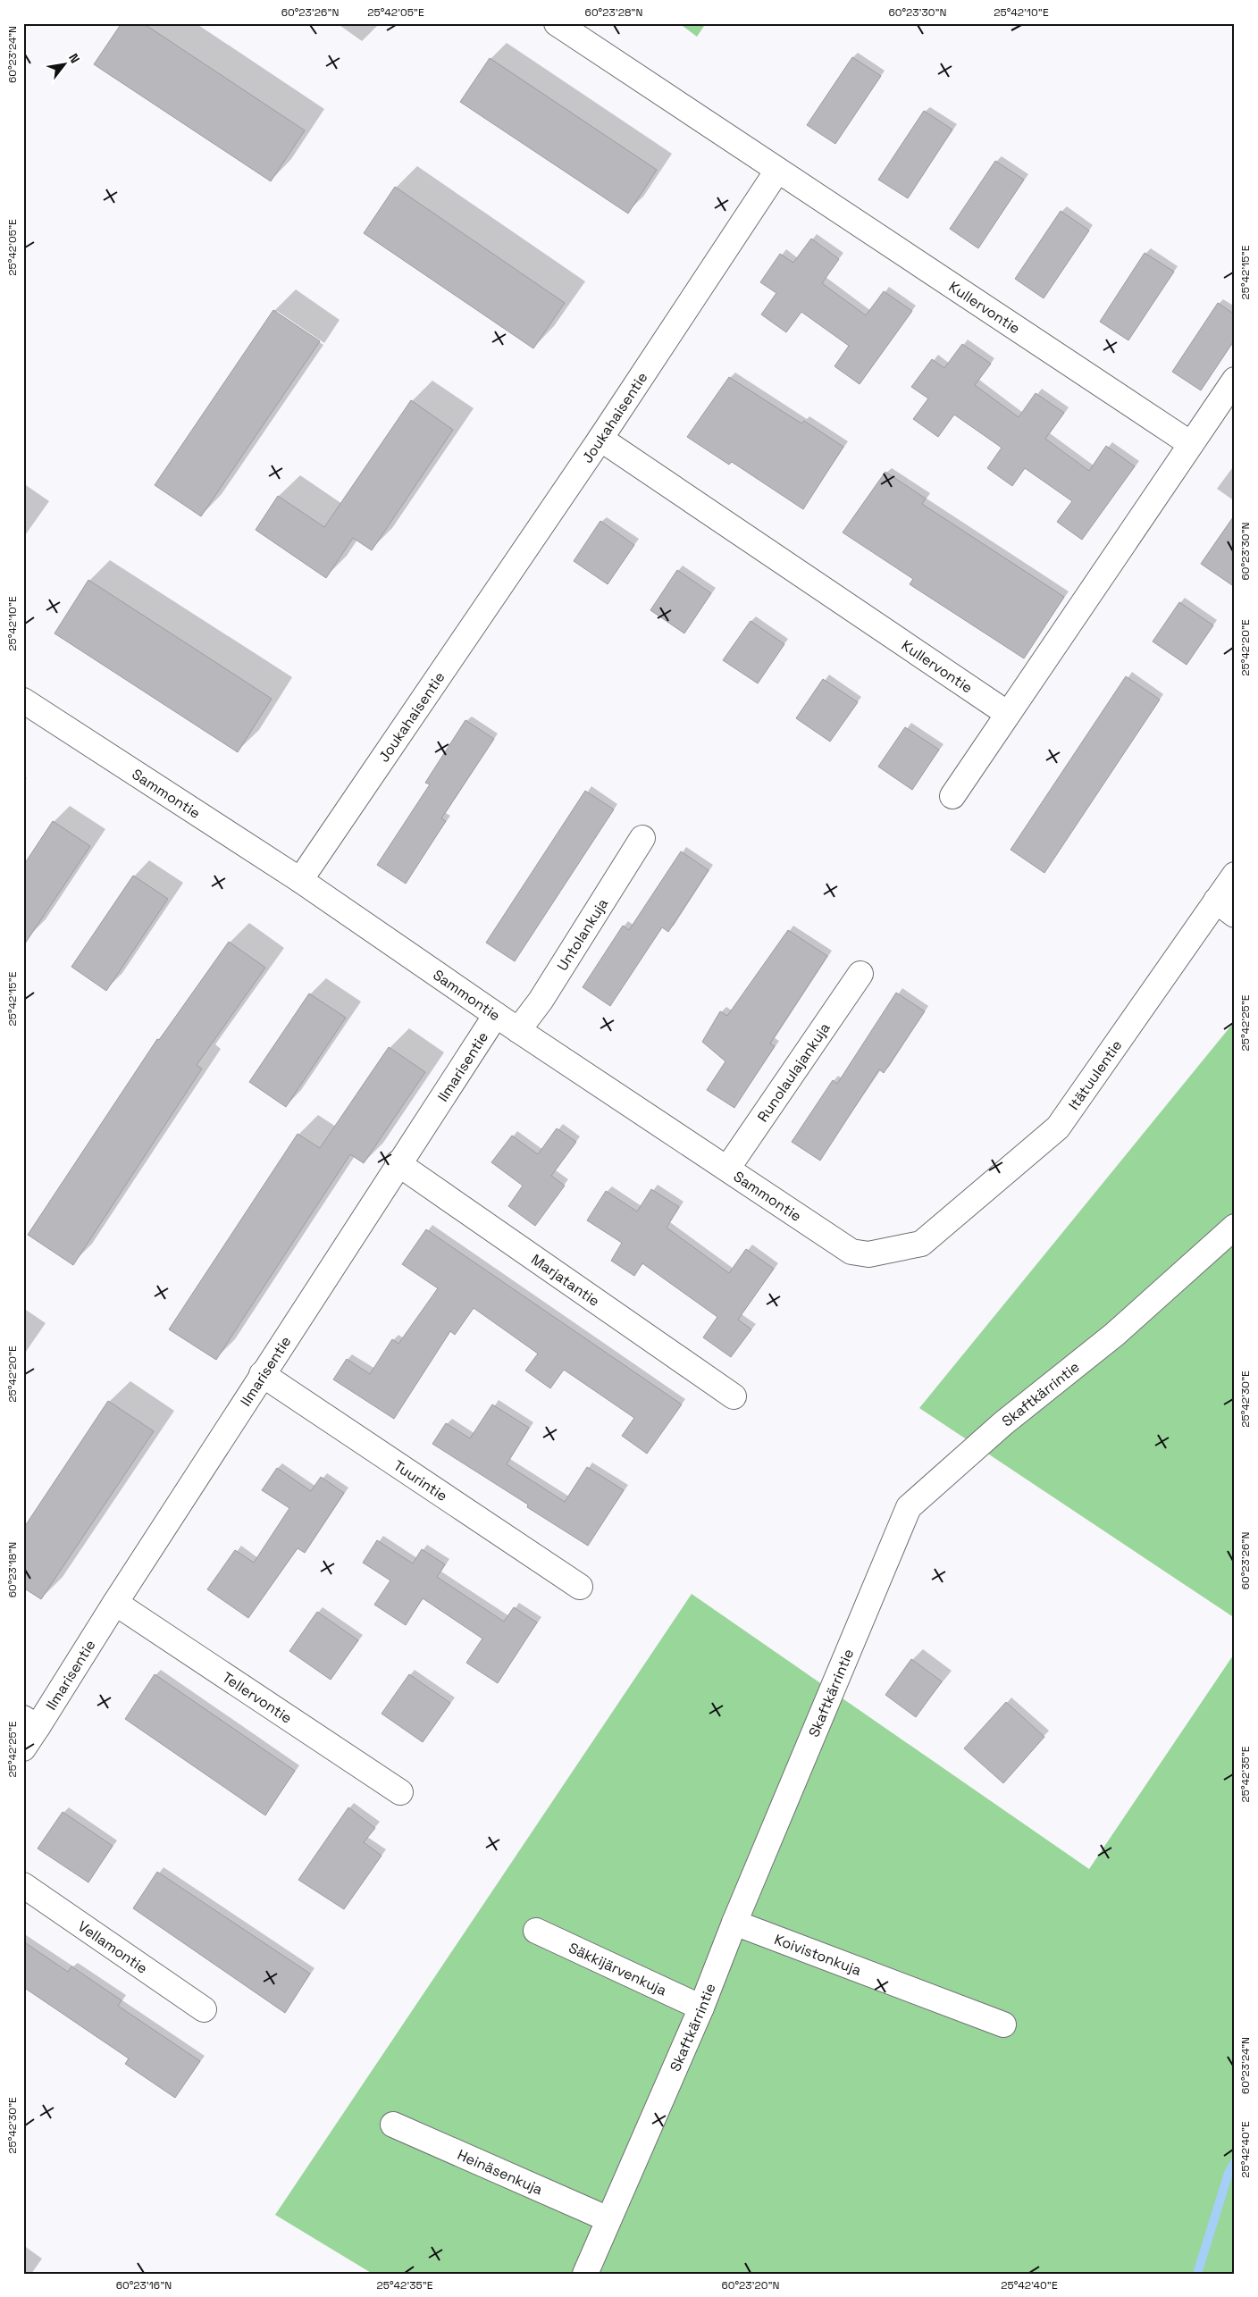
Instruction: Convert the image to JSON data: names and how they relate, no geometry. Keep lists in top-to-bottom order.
{
  "streets": {
    "street": [
      "Kullervontie",
      "Joukahaisentie",
      "Sammontie",
      "Untolankuja",
      "Ilmarisentie",
      "Runolaulajankuja",
      "Itätuulentie",
      "Marjatantie",
      "Skaftkärrintie",
      "Tuurintie",
      "Tellervontie",
      "Vellamontie",
      "Koivistonkuja",
      "Säkkijärvenkuja",
      "Heinäsenkuja"
    ]
  },
  "crossings": [
    ["Kullervontie", "Joukahaisentie"],
    ["Joukahaisentie", "Sammontie"],
    ["Sammontie", "Untolankuja"],
    ["Sammontie", "Ilmarisentie"],
    ["Sammontie", "Runolaulajankuja"],
    ["Sammontie", "Itätuulentie"],
    ["Ilmarisentie", "Marjatantie"],
    ["Ilmarisentie", "Tuurintie"],
    ["Ilmarisentie", "Tellervontie"],
    ["Skaftkärrintie", "Koivistonkuja"],
    ["Skaftkärrintie", "Säkkijärvenkuja"],
    ["Skaftkärrintie", "Heinäsenkuja"]
  ],
  "north": "top right",
  "coordinates": [
    "60°23'26\"N",
    "25°42'05\"E",
    "60°23'28\"N",
    "60°23'30\"N",
    "25°42'10\"E",
    "60°23'24\"N",
    "25°42'15\"E",
    "25°42'20\"E",
    "25°42'25\"E",
    "25°42'30\"E",
    "60°23'18\"N",
    "25°42'35\"E",
    "25°42'40\"E",
    "60°23'16\"N",
    "60°23'20\"N"
  ]
}
